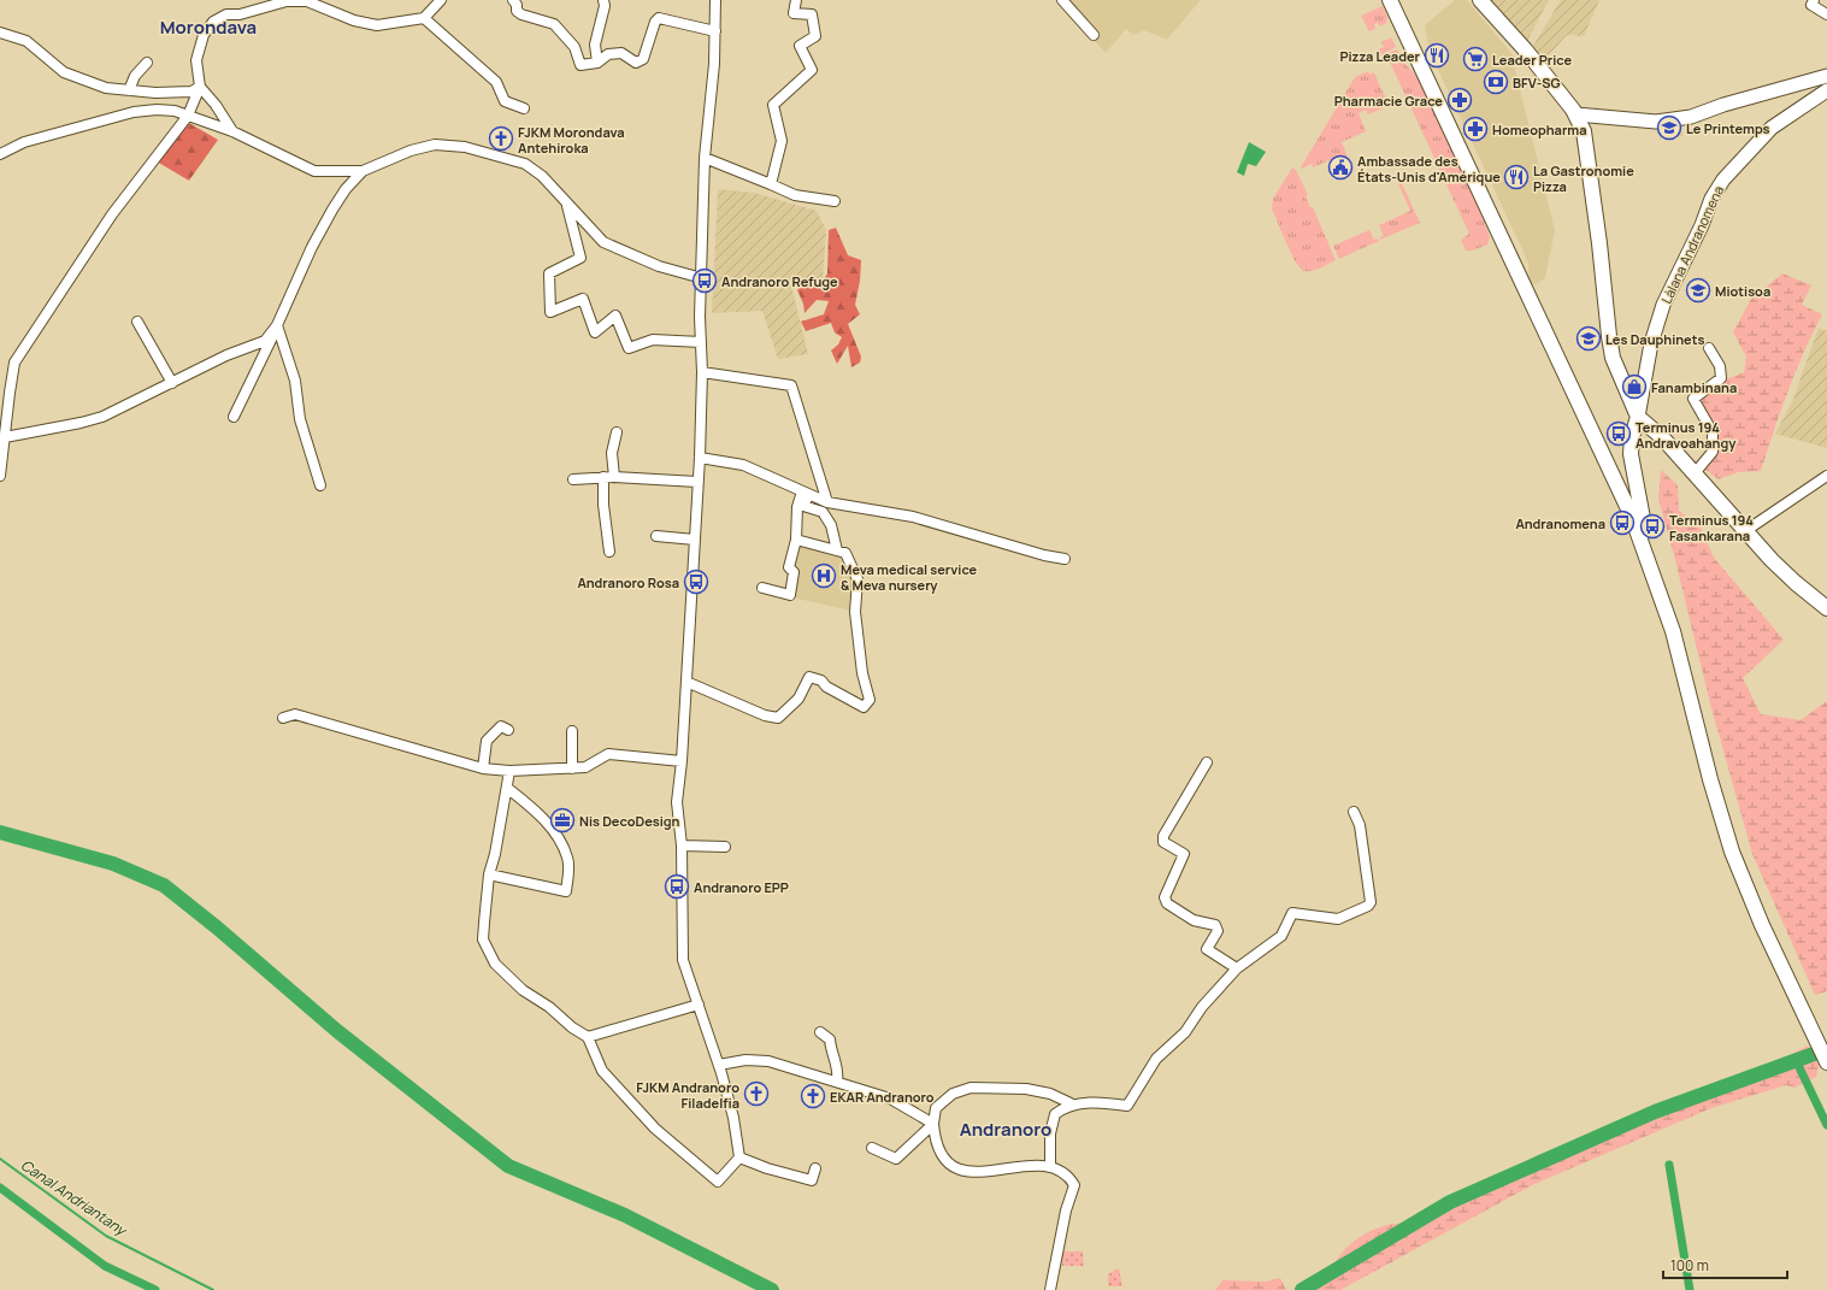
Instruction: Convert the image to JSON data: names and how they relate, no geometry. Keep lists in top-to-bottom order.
{
  "streets": {
    "street": ["Làlana Andranomena"]
  },
  "districts": ["Morondava", "Andranoro"],
  "water": ["Canal Andriantany"],
  "places": {
    "restaurant": ["Pizza Leader", "La Gastronomie Pizza"],
    "supermarket": ["Leader Price"],
    "bank": ["BFV-SG"],
    "pharmacy": ["Pharmacie Grace", "Homeopharma"],
    "school or university": ["Le Printemps", "Miotisoa", "Les Dauphinets"],
    "church": ["FJKM Morondava Antehiroka", "FJKM Andranoro Filadelfia", "EKAR Andranoro"],
    "public building": ["Ambassade des États-Unis d'Amérique"],
    "bus stop": [
      "Andranoro Refuge",
      "Terminus 194 Andravoahangy",
      "Andranomena",
      "Terminus 194 Fasankarana",
      "Andranoro Rosa",
      "Andranoro EPP"
    ],
    "shop": ["Fanambinana"],
    "hospital": ["Meva medical service & Meva nursery"],
    "office": ["Nis DecoDesign"]
  },
  "scale_bar": "100 m"
}
